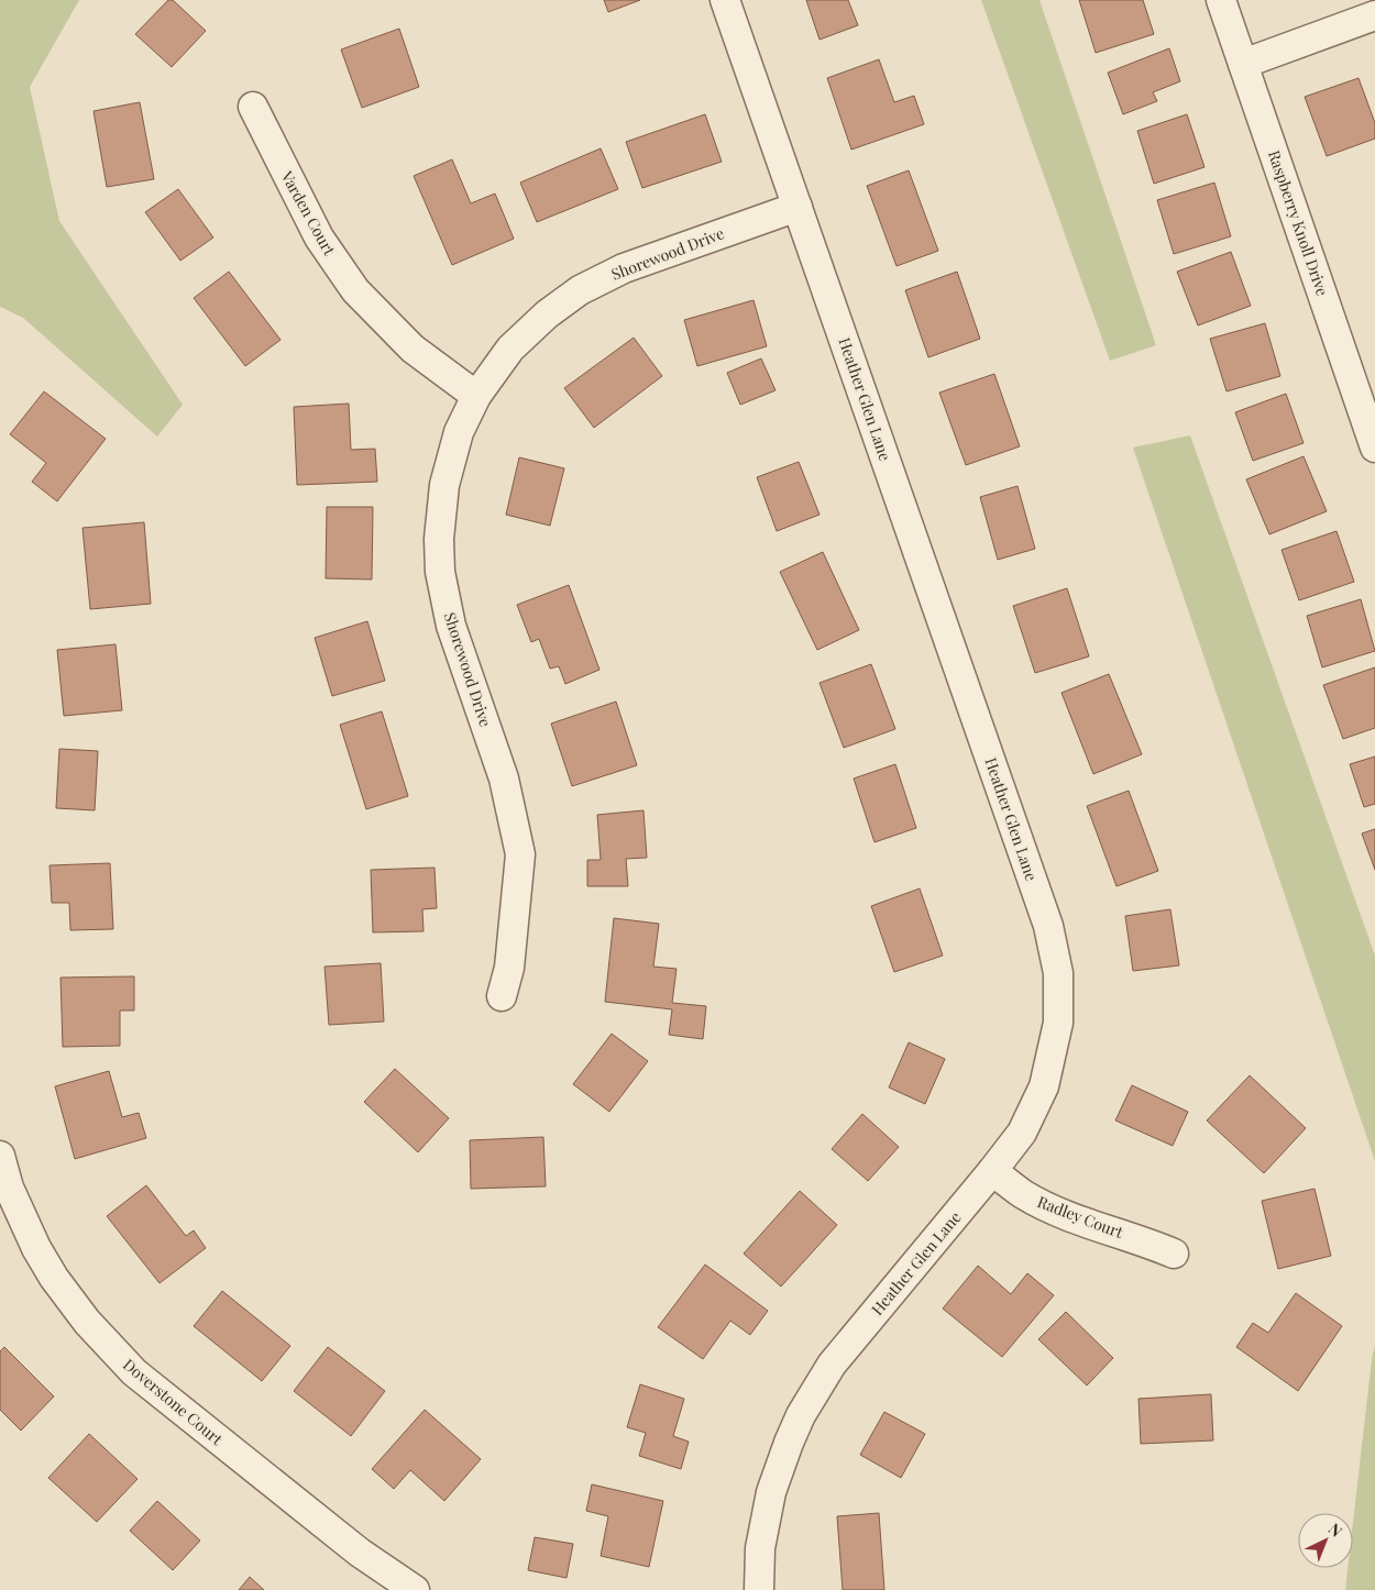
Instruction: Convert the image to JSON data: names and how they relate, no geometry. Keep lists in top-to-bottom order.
{
  "streets": {
    "street": [
      "Varden Court",
      "Raspberry Knoll Drive",
      "Shorewood Drive",
      "Heather Glen Lane",
      "Radley Court",
      "Doverstone Court"
    ]
  },
  "crossings": [
    ["Varden Court", "Shorewood Drive"],
    ["Shorewood Drive", "Heather Glen Lane"],
    ["Heather Glen Lane", "Radley Court"]
  ],
  "north": "top right"
}
